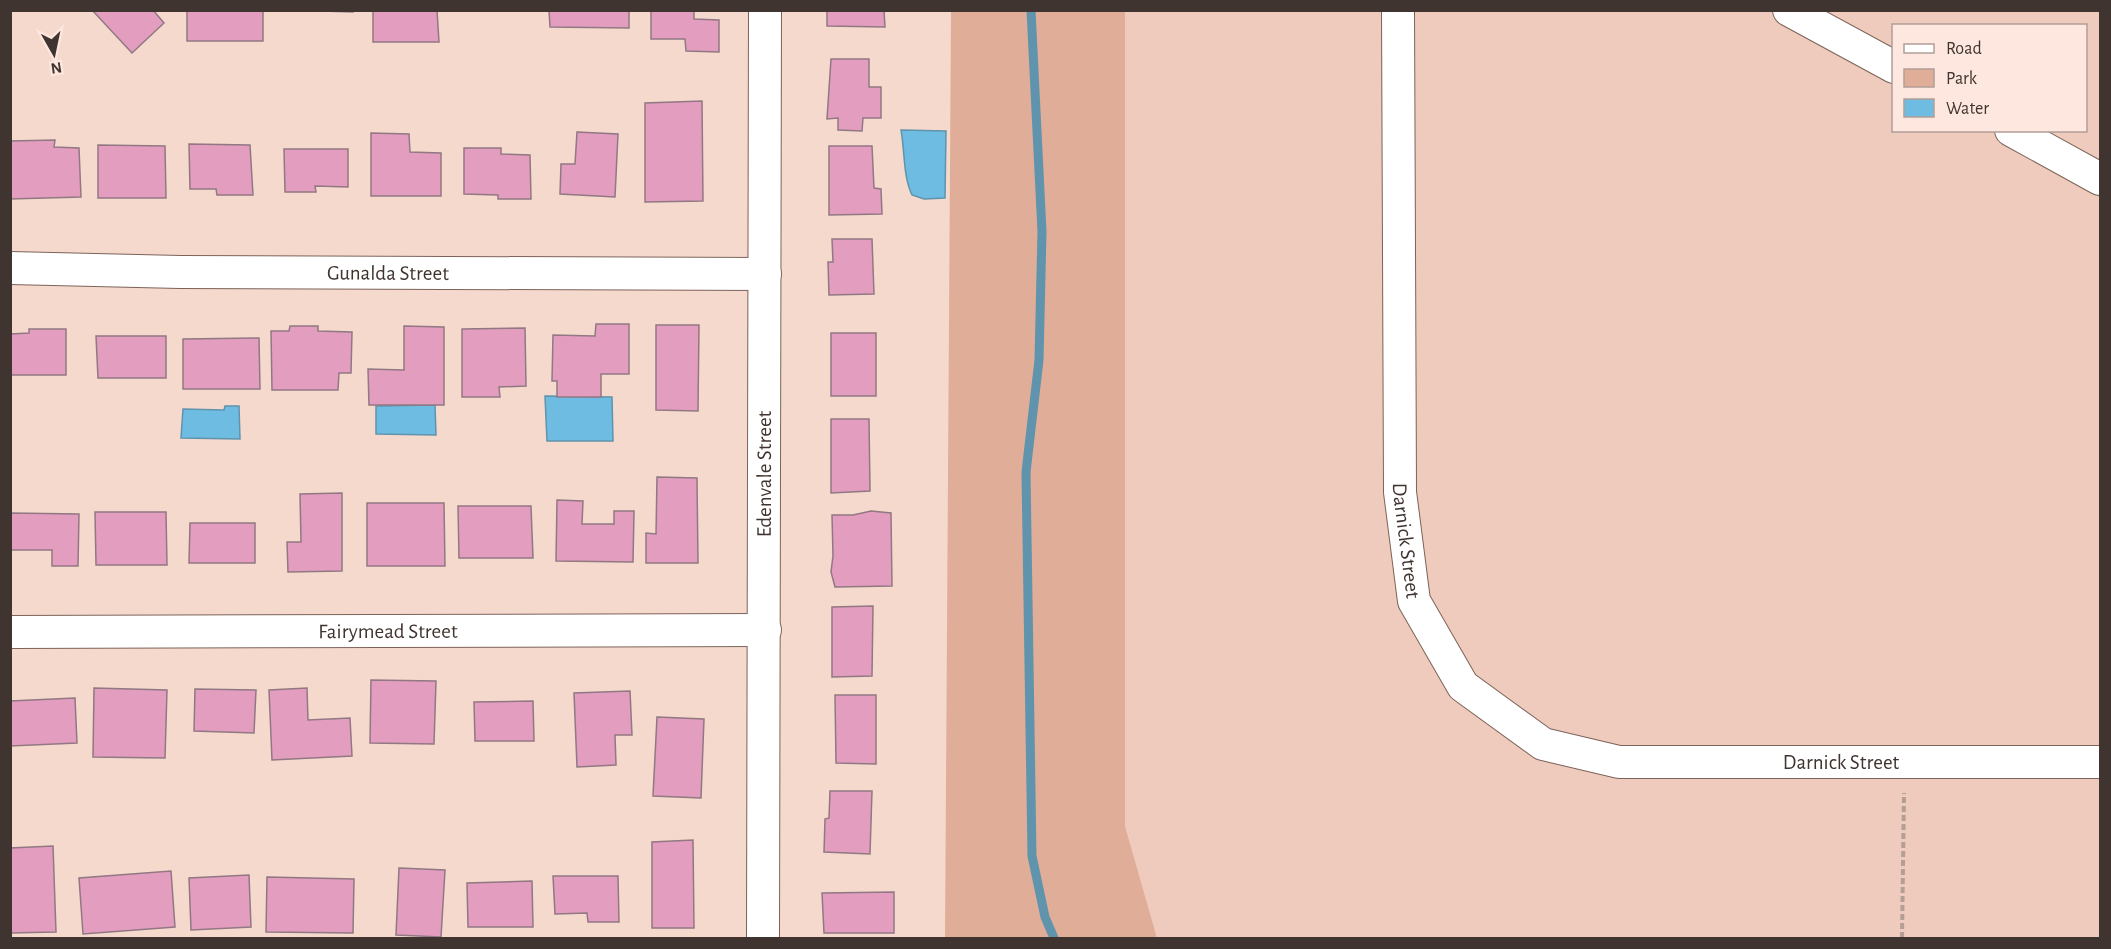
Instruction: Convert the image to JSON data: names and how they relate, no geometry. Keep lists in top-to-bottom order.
{
  "streets": {
    "street": [
      "Gunalda Street",
      "Edenvale Street",
      "Darnick Street",
      "Fairymead Street"
    ]
  },
  "crossings": [
    ["Gunalda Street", "Edenvale Street"],
    ["Edenvale Street", "Fairymead Street"]
  ],
  "legend": ["Road", "Park", "Water"],
  "north": "bottom"
}
